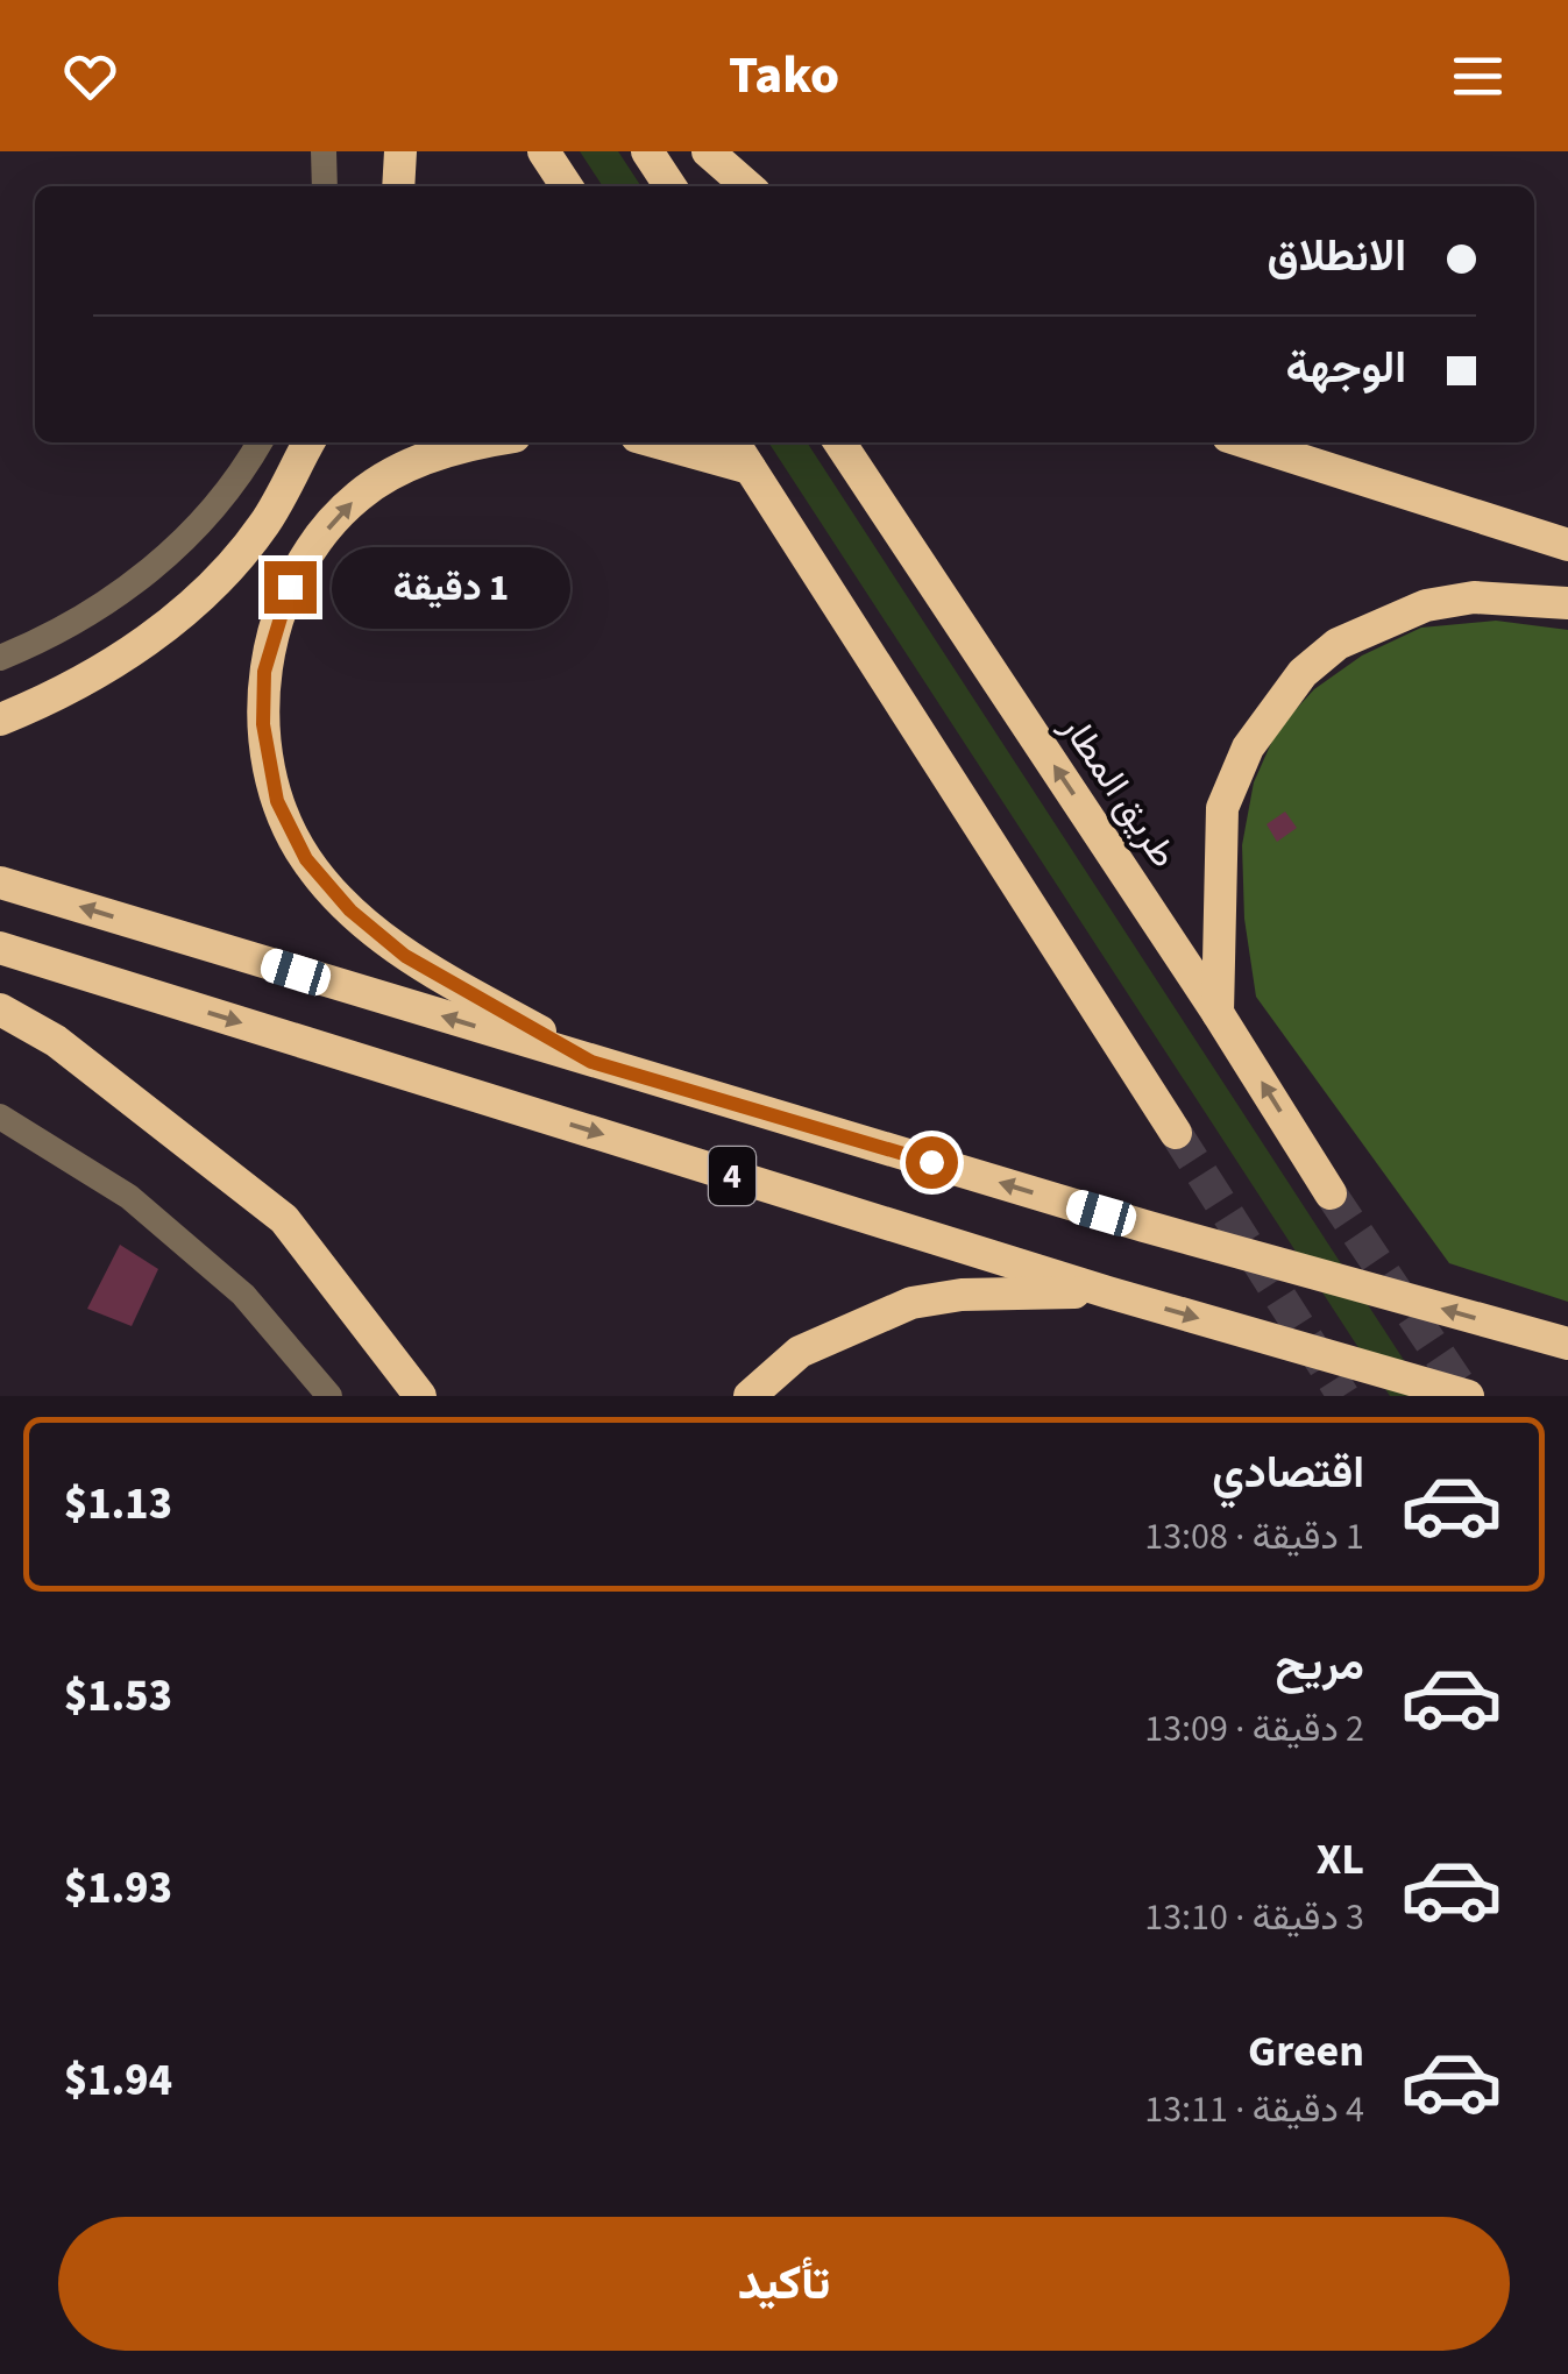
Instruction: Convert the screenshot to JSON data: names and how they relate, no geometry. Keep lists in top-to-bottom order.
{
  "streets": {
    "highway": ["طريق المطار", "4"]
  },
  "page": {
    "header": "Tako",
    "banner": ["الانطلاق", "الوجهة"],
    "bubble": "1 دقيقة",
    "list": [
      {
        "name": "اقتصادي",
        "note": "1 دقيقة · 13:08",
        "value": "$1.13"
      },
      {
        "name": "مريح",
        "note": "2 دقيقة · 13:09",
        "value": "$1.53"
      },
      {
        "name": "XL",
        "note": "3 دقيقة · 13:10",
        "value": "$1.93"
      },
      {
        "name": "Green",
        "note": "4 دقيقة · 13:11",
        "value": "$1.94"
      }
    ],
    "buttons": "تأكيد"
  }
}
